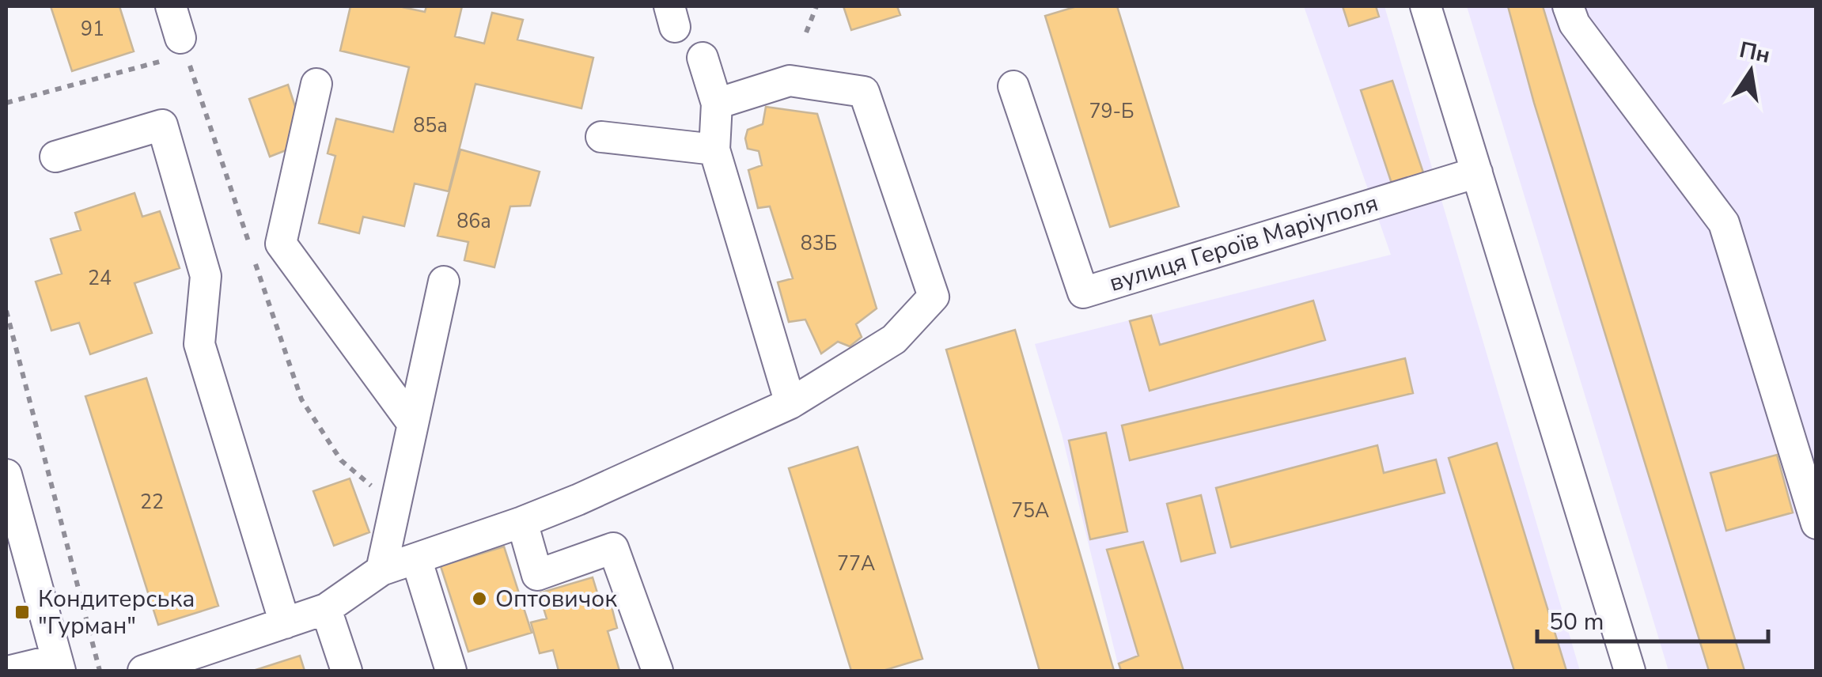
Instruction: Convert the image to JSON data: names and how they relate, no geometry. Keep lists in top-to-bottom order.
{
  "streets": {
    "street": ["вулиця Героїв Маріуполя"]
  },
  "places": {
    "other": ["Оптовичок"],
    "transit": ["Кондитерська \"Гурман\""]
  },
  "house_numbers": [
    "91",
    "79-Б",
    "85а",
    "86а",
    "83Б",
    "24",
    "22",
    "75А",
    "77А"
  ],
  "scale_bar": "50 m",
  "north": "top"
}
